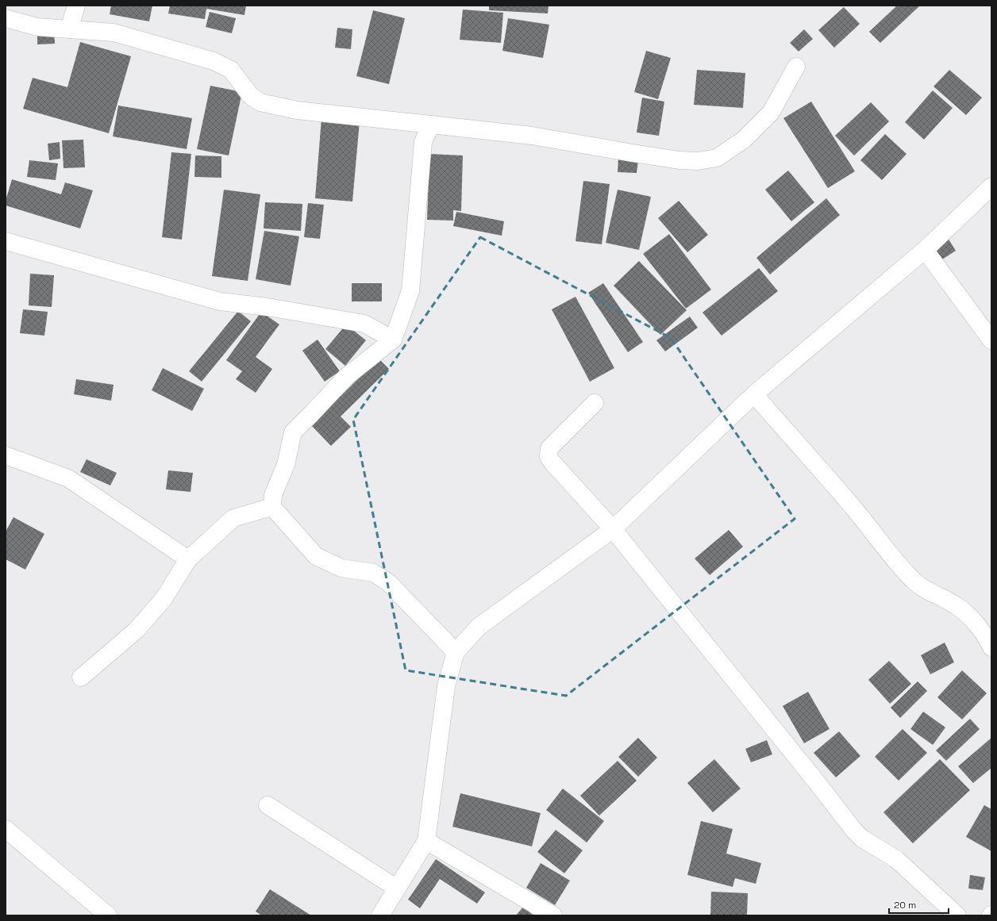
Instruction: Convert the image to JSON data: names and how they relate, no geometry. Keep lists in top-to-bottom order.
{
  "scale_bar": "20 m"
}
